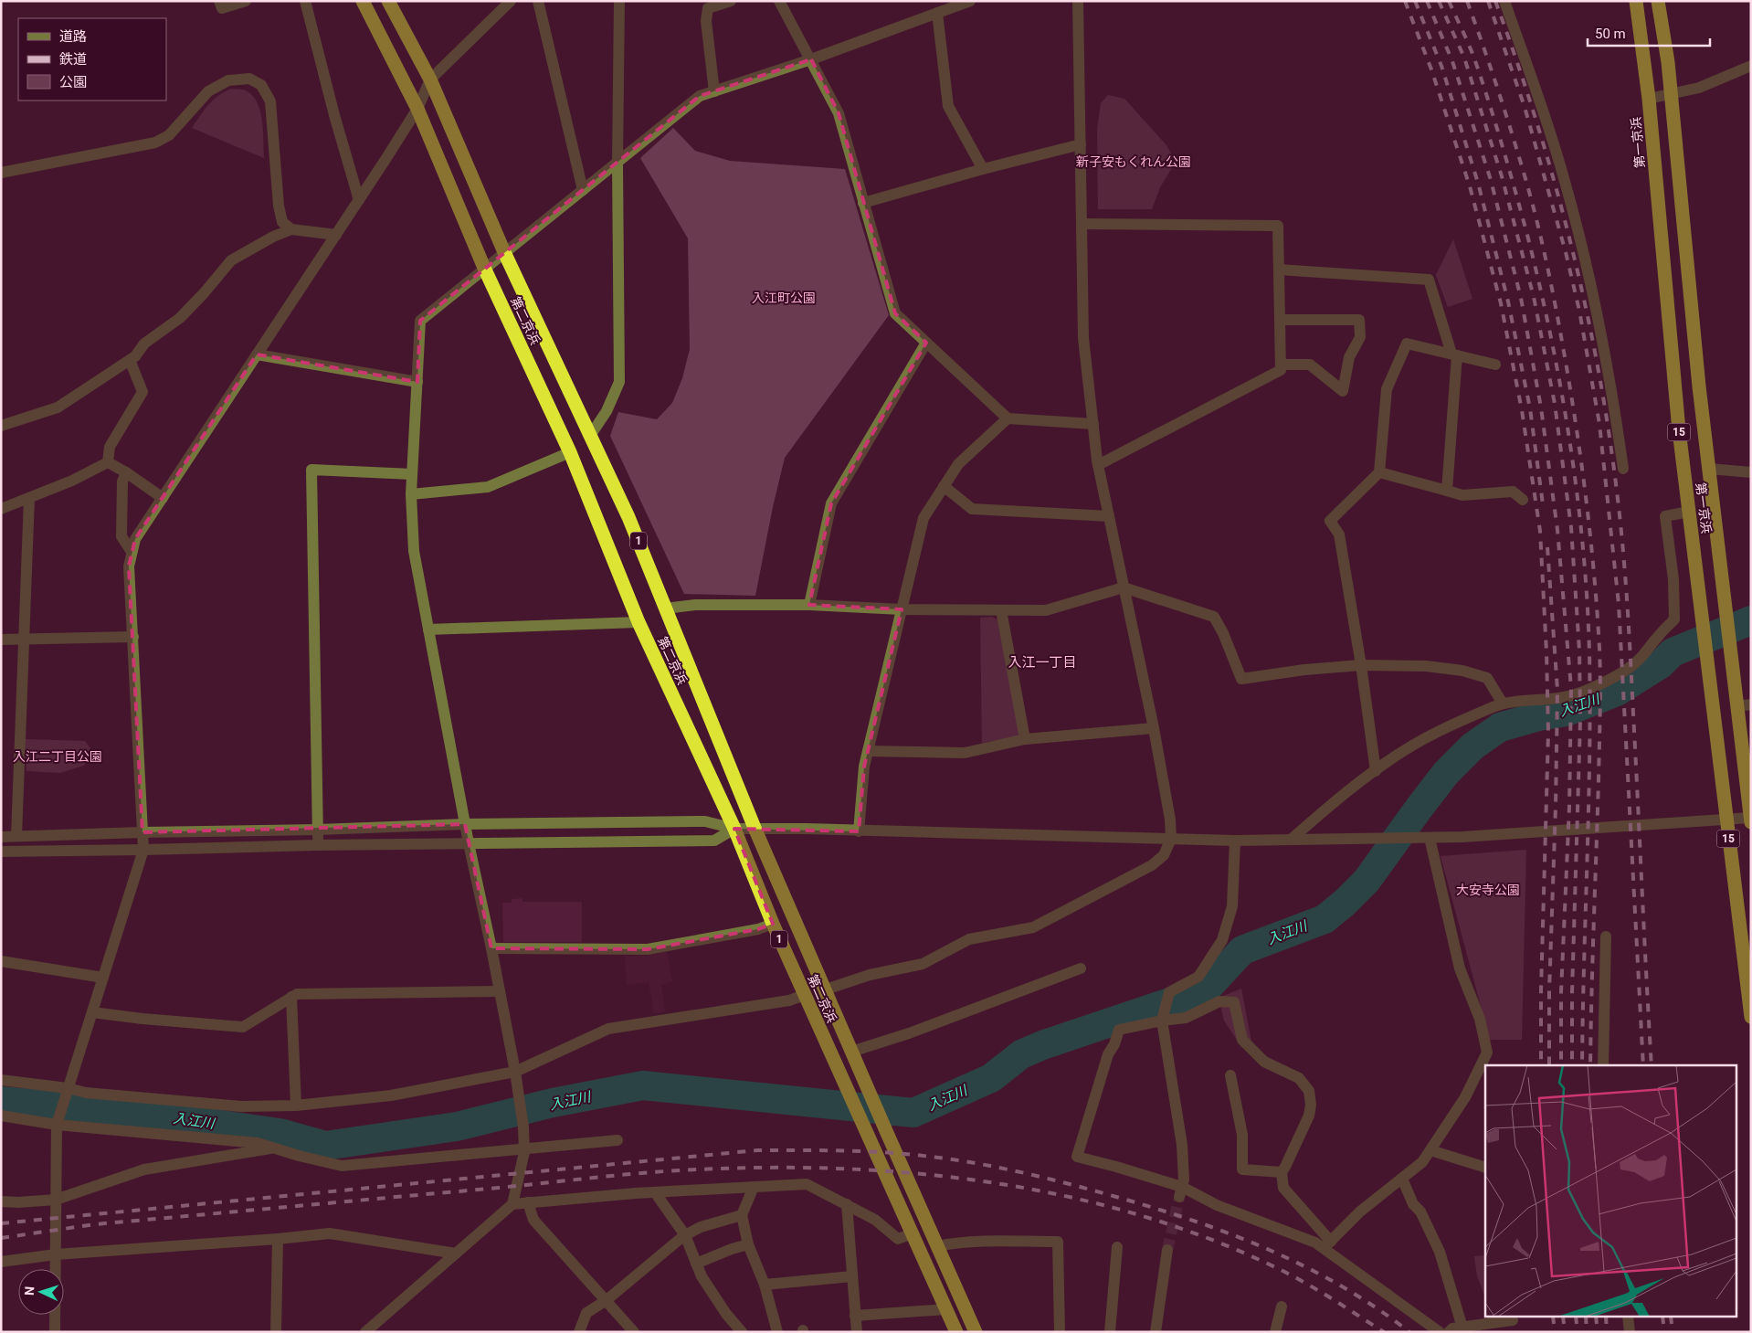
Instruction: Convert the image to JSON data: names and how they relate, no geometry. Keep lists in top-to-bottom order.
{
  "streets": {
    "highway": [
      "第一京浜",
      "第二京浜",
      "15",
      "1"
    ]
  },
  "districts": ["入江一丁目"],
  "water": ["入江川"],
  "parks": [
    "新子安もくれん公園",
    "入江町公園",
    "入江二丁目公園",
    "大安寺公園"
  ],
  "legend": ["道路", "鉄道", "公園"],
  "scale_bar": "50 m",
  "north": "left"
}
